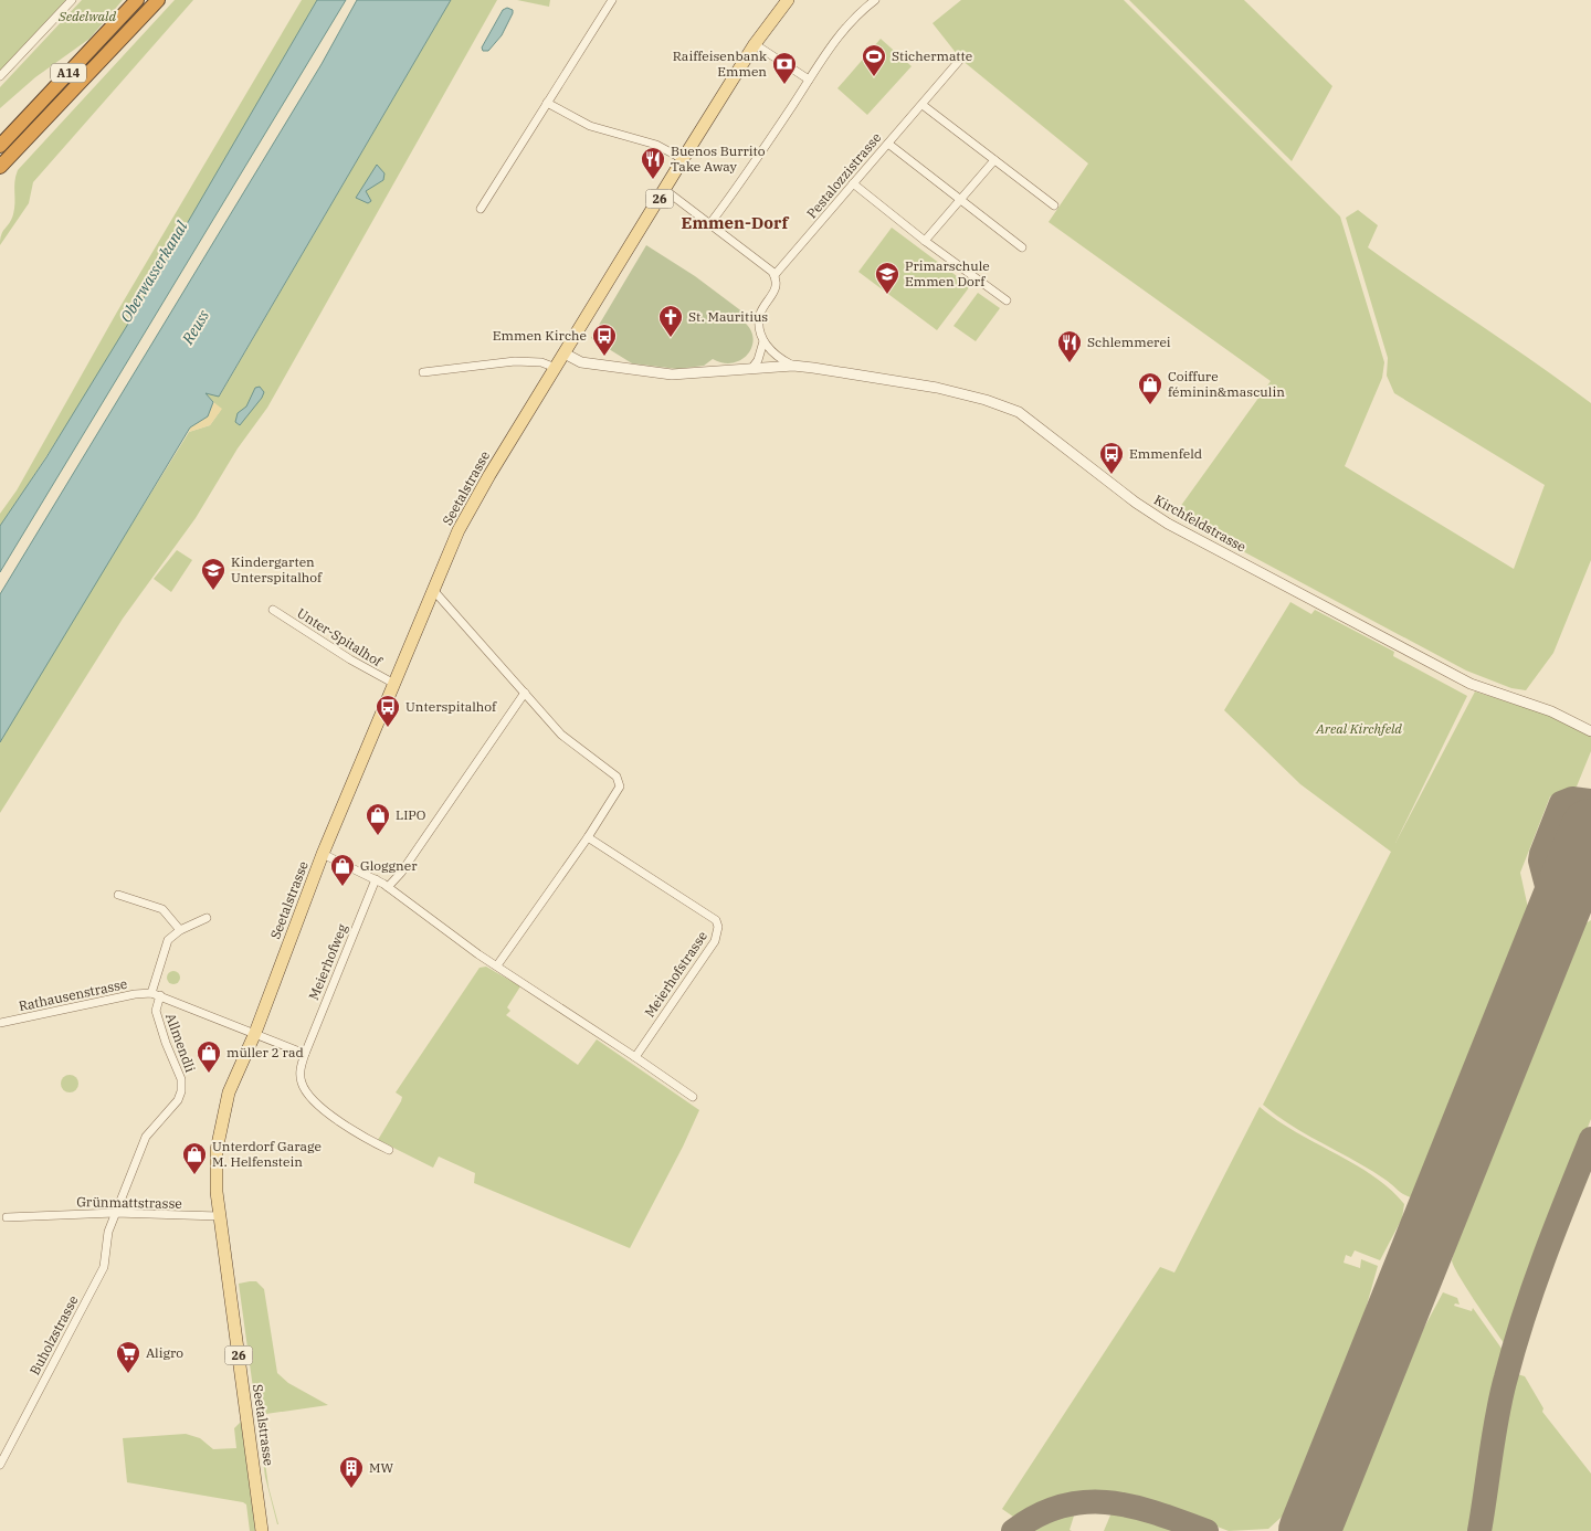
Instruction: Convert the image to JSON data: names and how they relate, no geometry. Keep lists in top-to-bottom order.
{
  "streets": {
    "highway": ["A14"],
    "main road": ["26", "Seetalstrasse"],
    "street": [
      "Pestalozzistrasse",
      "Kirchfeldstrasse",
      "Unter-Spitalhof",
      "Meierhofweg",
      "Meierhofstrasse",
      "Rathausenstrasse",
      "Allmendli",
      "Grünmattstrasse",
      "Buholzstrasse"
    ]
  },
  "crossings": [
    ["Seetalstrasse", "Kirchfeldstrasse"],
    ["Seetalstrasse", "Unter-Spitalhof"],
    ["Seetalstrasse", "Rathausenstrasse"],
    ["Seetalstrasse", "Grünmattstrasse"],
    ["Rathausenstrasse", "Allmendli"],
    ["Allmendli", "Grünmattstrasse"],
    ["Allmendli", "Buholzstrasse"],
    ["Grünmattstrasse", "Buholzstrasse"]
  ],
  "districts": ["Emmen-Dorf"],
  "water": ["Oberwasserkanal", "Reuss"],
  "parks": ["Sedelwald", "Areal Kirchfeld"],
  "places": {
    "sports": ["Stichermatte"],
    "bank": ["Raiffeisenbank Emmen"],
    "restaurant": ["Buenos Burrito Take Away", "Schlemmerei"],
    "school or university": ["Primarschule Emmen Dorf", "Kindergarten Unterspitalhof"],
    "church": ["St. Mauritius"],
    "bus stop": ["Emmen Kirche", "Emmenfeld", "Unterspitalhof"],
    "shop": [
      "Coiffure féminin&masculin",
      "LIPO",
      "Gloggner",
      "müller 2 rad",
      "Unterdorf Garage M. Helfenstein"
    ],
    "supermarket": ["Aligro"],
    "building": ["MW"]
  }
}
